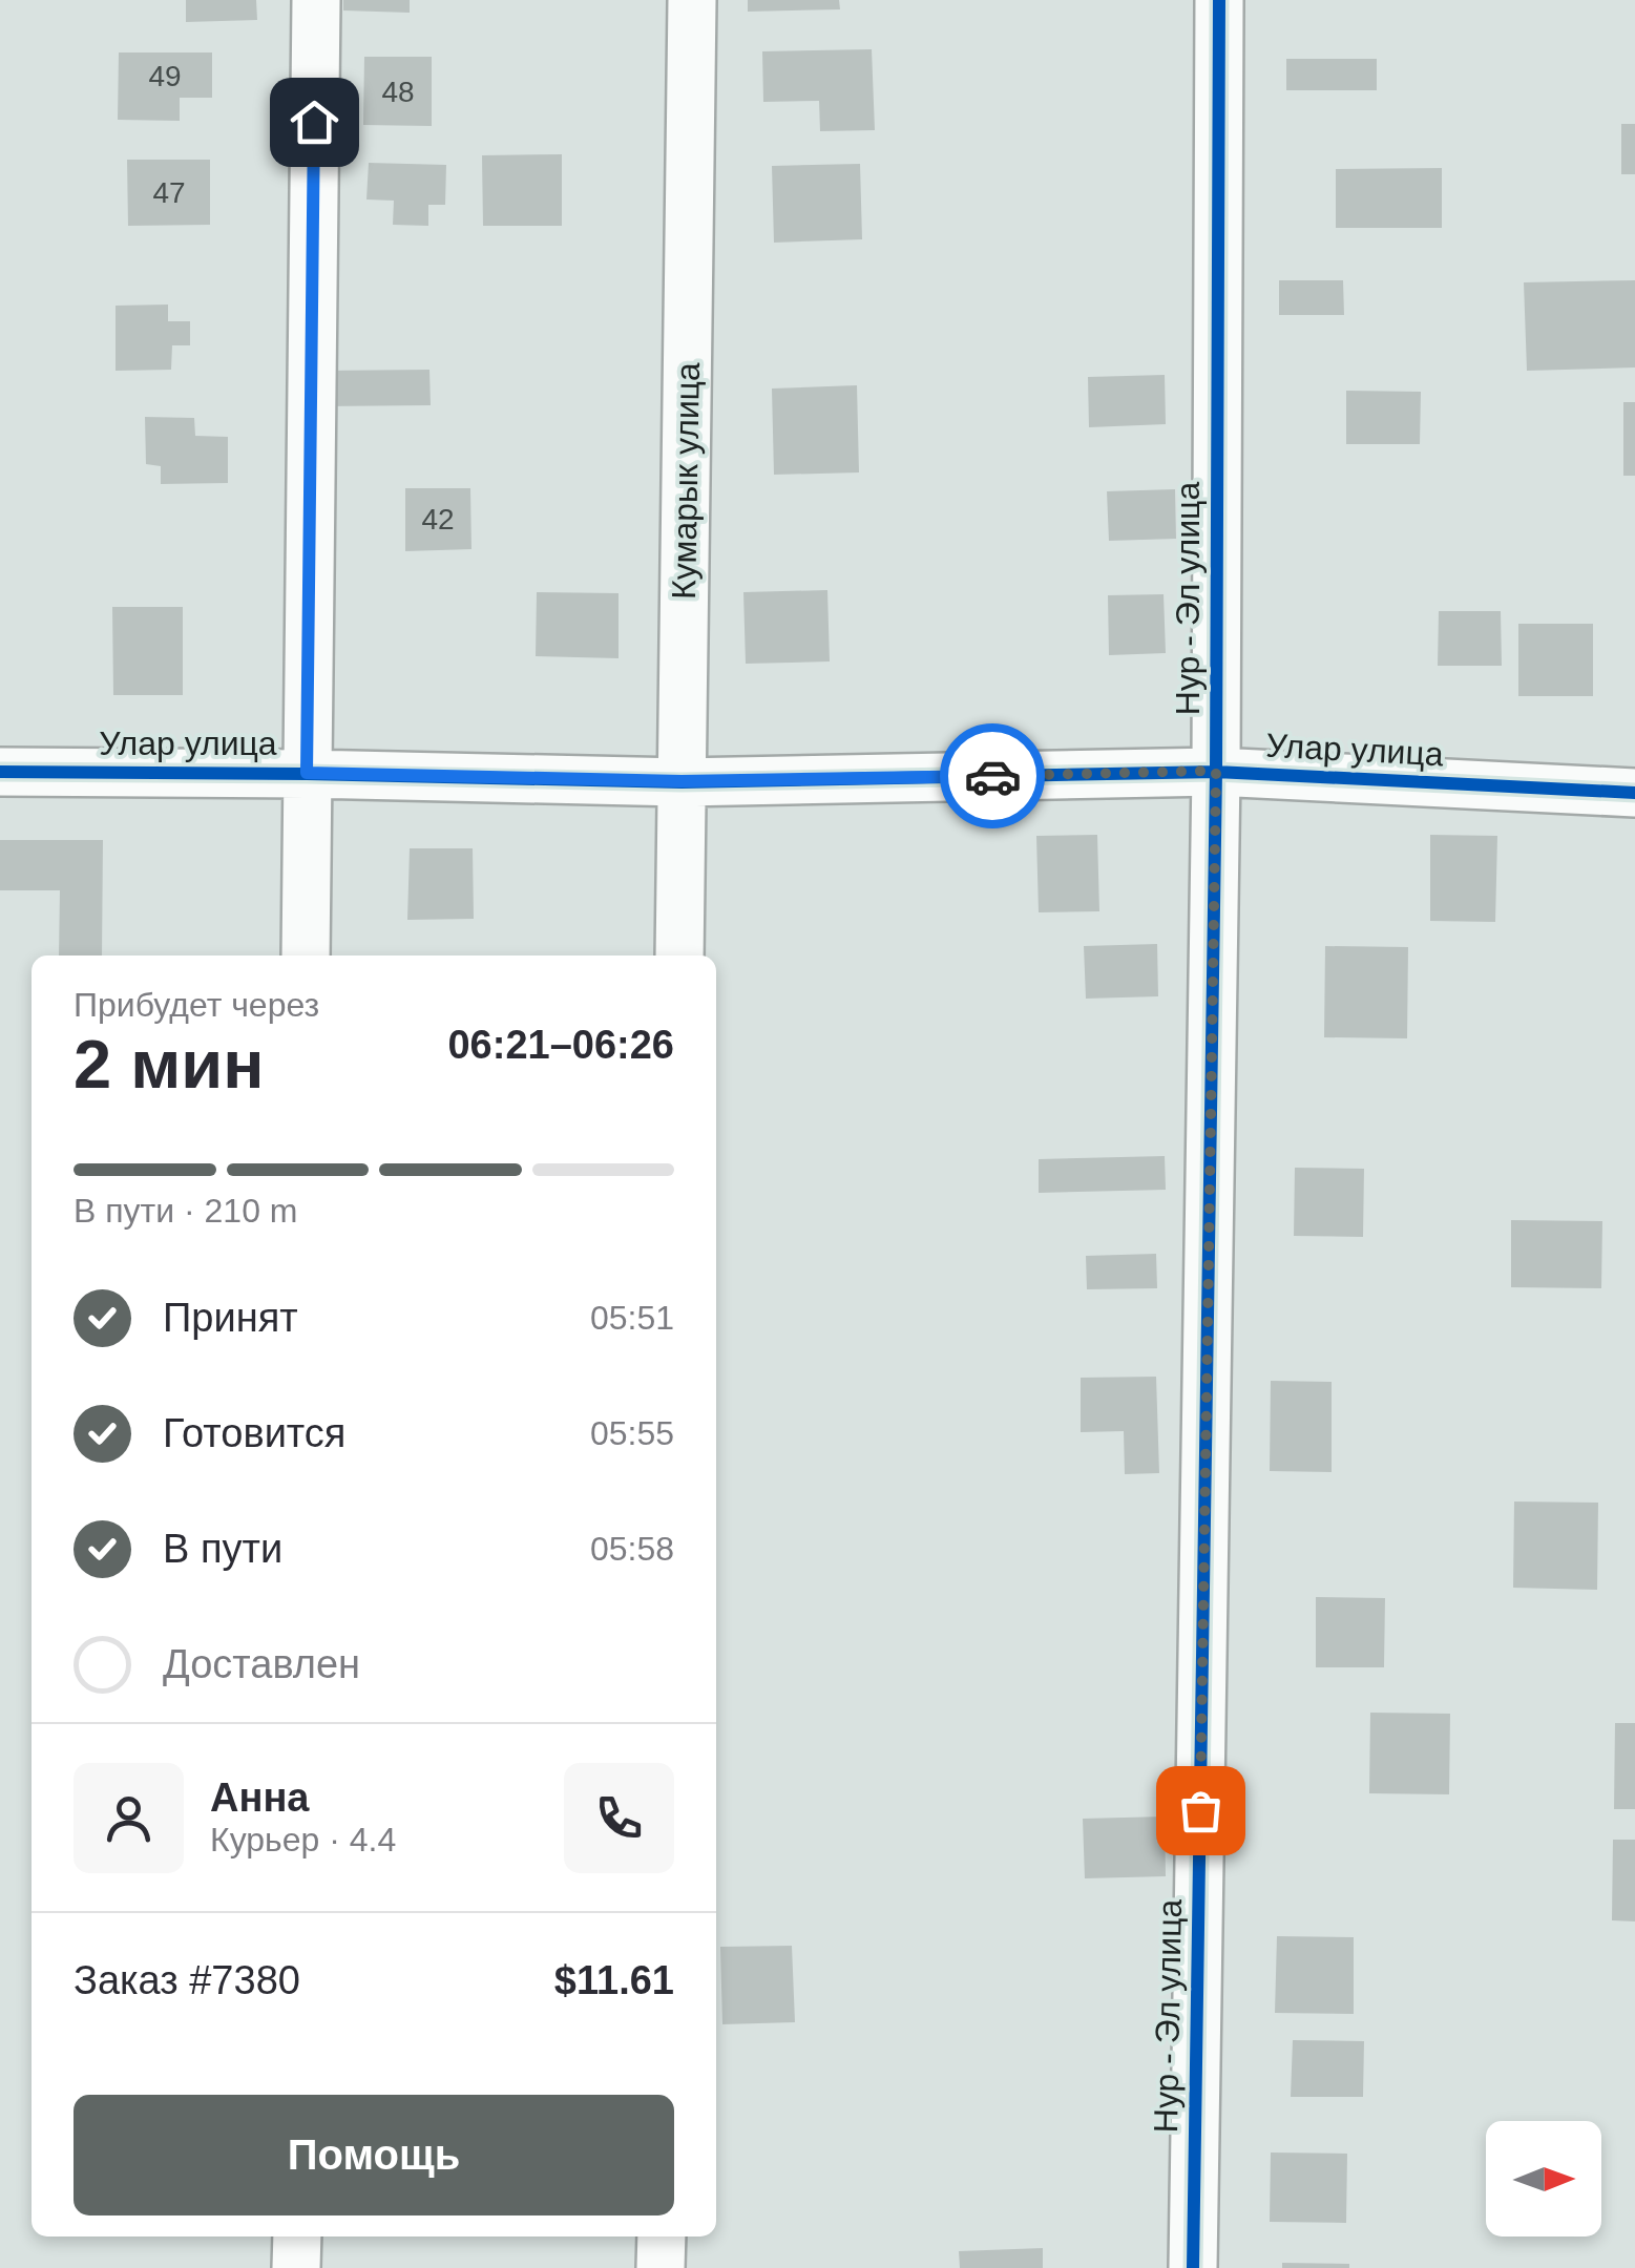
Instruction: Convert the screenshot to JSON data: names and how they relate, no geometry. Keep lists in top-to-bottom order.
{
  "streets": {
    "street": ["Кумарык улица", "Нур - Эл улица", "Улар улица"]
  },
  "crossings": [
    ["Кумарык улица", "Улар улица"],
    ["Нур - Эл улица", "Улар улица"]
  ],
  "house_numbers": [
    "49",
    "48",
    "47",
    "42"
  ],
  "north": "right",
  "page": {
    "heading": ["2 мин", "Прибудет через", "06:21–06:26"],
    "panel": [
      "Анна",
      "Курьер · 4.4",
      "Заказ #7380",
      "$11.61"
    ],
    "bar": "В пути · 210 m",
    "list": [
      ["Принят", "05:51"],
      ["Готовится", "05:55"],
      ["В пути", "05:58"],
      "Доставлен"
    ],
    "buttons": "Помощь"
  }
}
